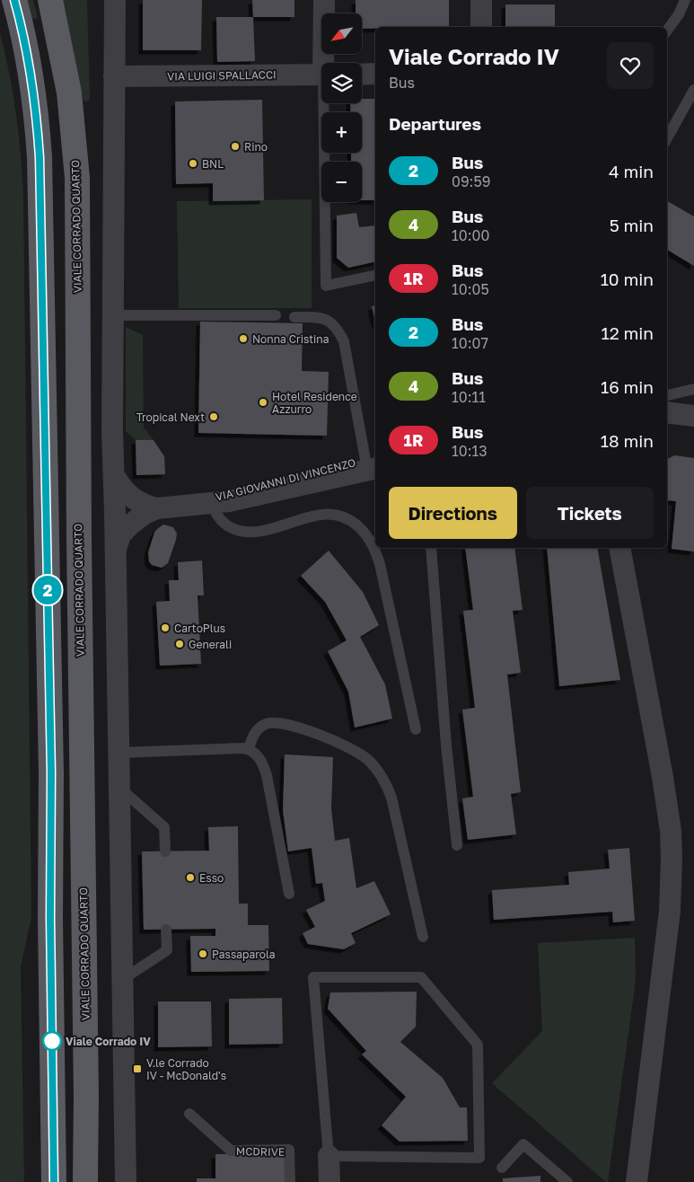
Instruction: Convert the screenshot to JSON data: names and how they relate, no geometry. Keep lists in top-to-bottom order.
{
  "streets": {
    "main road": ["VIALE CORRADO QUARTO"],
    "street": ["VIA LUIGI SPALLACCI", "VIA GIOVANNI DI VINCENZO"],
    "lane": ["MCDRIVE"]
  },
  "places": {
    "other": [
      "Rino",
      "BNL",
      "Nonna Cristina",
      "Hotel Residence Azzurro",
      "Tropical Next",
      "CartoPlus",
      "Generali",
      "Esso",
      "Passaparola",
      "Viale Corrado IV"
    ],
    "transit": ["V.le Corrado IV - McDonald's"]
  },
  "lines": ["bus line 2"],
  "north": "bottom left",
  "page": {
    "on_map": "2",
    "map_buttons": ["+", "−"],
    "heading": [
      ["Viale Corrado IV", "Bus"],
      "Departures"
    ],
    "list": [
      {
        "mark": "2",
        "name": "Bus",
        "note": "09:59",
        "value": "4 min"
      },
      {
        "mark": "4",
        "name": "Bus",
        "note": "10:00",
        "value": "5 min"
      },
      {
        "mark": "1R",
        "name": "Bus",
        "note": "10:05",
        "value": "10 min"
      },
      {
        "mark": "2",
        "name": "Bus",
        "note": "10:07",
        "value": "12 min"
      },
      {
        "mark": "4",
        "name": "Bus",
        "note": "10:11",
        "value": "16 min"
      },
      {
        "mark": "1R",
        "name": "Bus",
        "note": "10:13",
        "value": "18 min"
      }
    ],
    "buttons": ["Directions", "Tickets"]
  }
}
